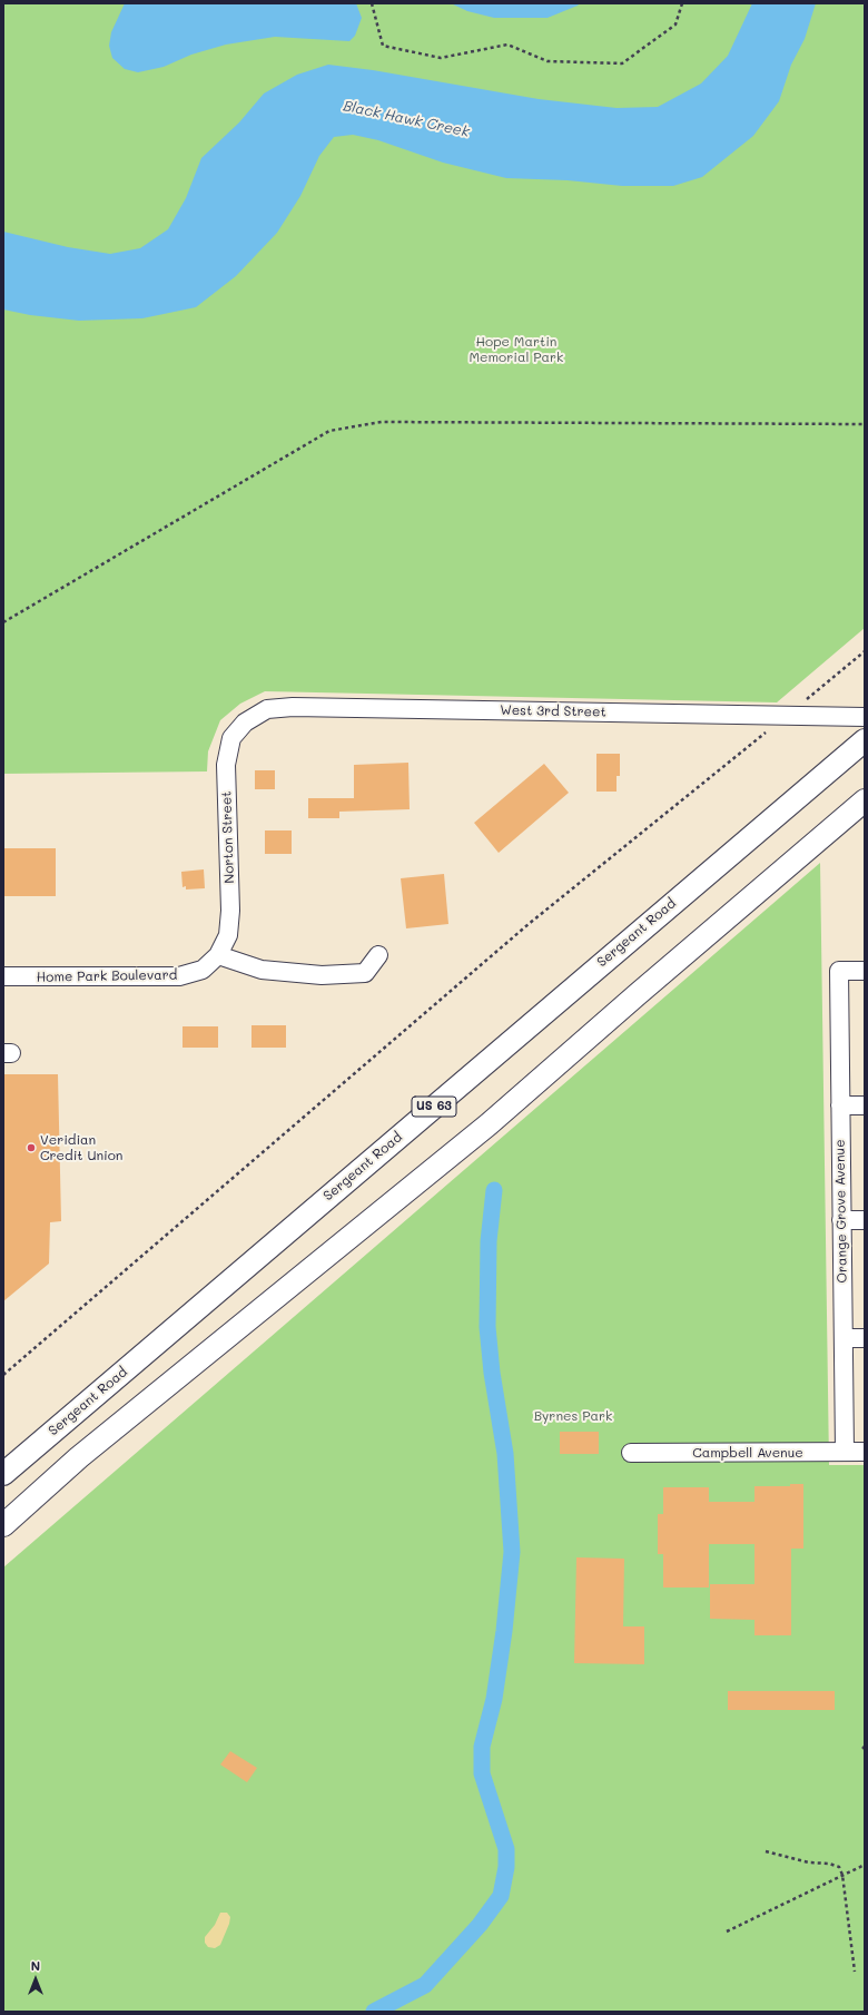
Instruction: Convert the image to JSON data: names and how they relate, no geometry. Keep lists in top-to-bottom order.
{
  "streets": {
    "main road": ["Sergeant Road", "US 63"],
    "street": [
      "West 3rd Street",
      "Norton Street",
      "Home Park Boulevard",
      "Orange Grove Avenue",
      "Campbell Avenue"
    ]
  },
  "crossings": [
    ["West 3rd Street", "Norton Street"],
    ["Norton Street", "Home Park Boulevard"],
    ["Orange Grove Avenue", "Campbell Avenue"]
  ],
  "water": ["Black Hawk Creek"],
  "parks": ["Hope Martin Memorial Park", "Byrnes Park"],
  "places": ["Veridian Credit Union"],
  "north": "top"
}
